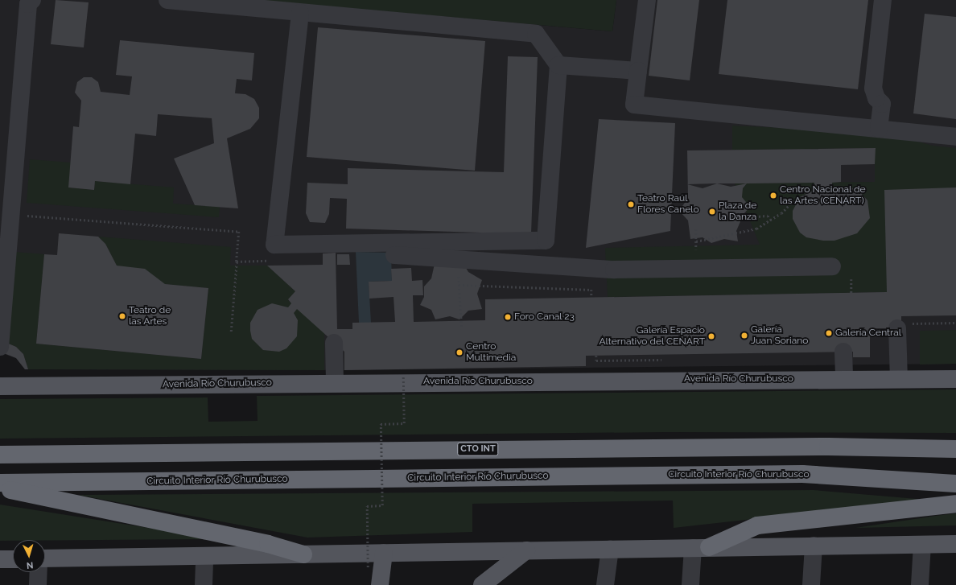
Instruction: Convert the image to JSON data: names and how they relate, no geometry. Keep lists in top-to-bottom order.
{
  "streets": {
    "highway": ["CTO INT", "Circuito Interior Río Churubusco"],
    "main road": ["Avenida Río Churubusco"]
  },
  "places": [
    "Centro Nacional de las Artes (CENART)",
    "Teatro Raúl Flores Canelo",
    "Plaza de la Danza",
    "Teatro de las Artes",
    "Foro Canal 23",
    "Galería Central",
    "Galería Juan Soriano",
    "Galería Espacio Alternativo del CENART",
    "Centro Multimedia"
  ],
  "north": "bottom"
}
